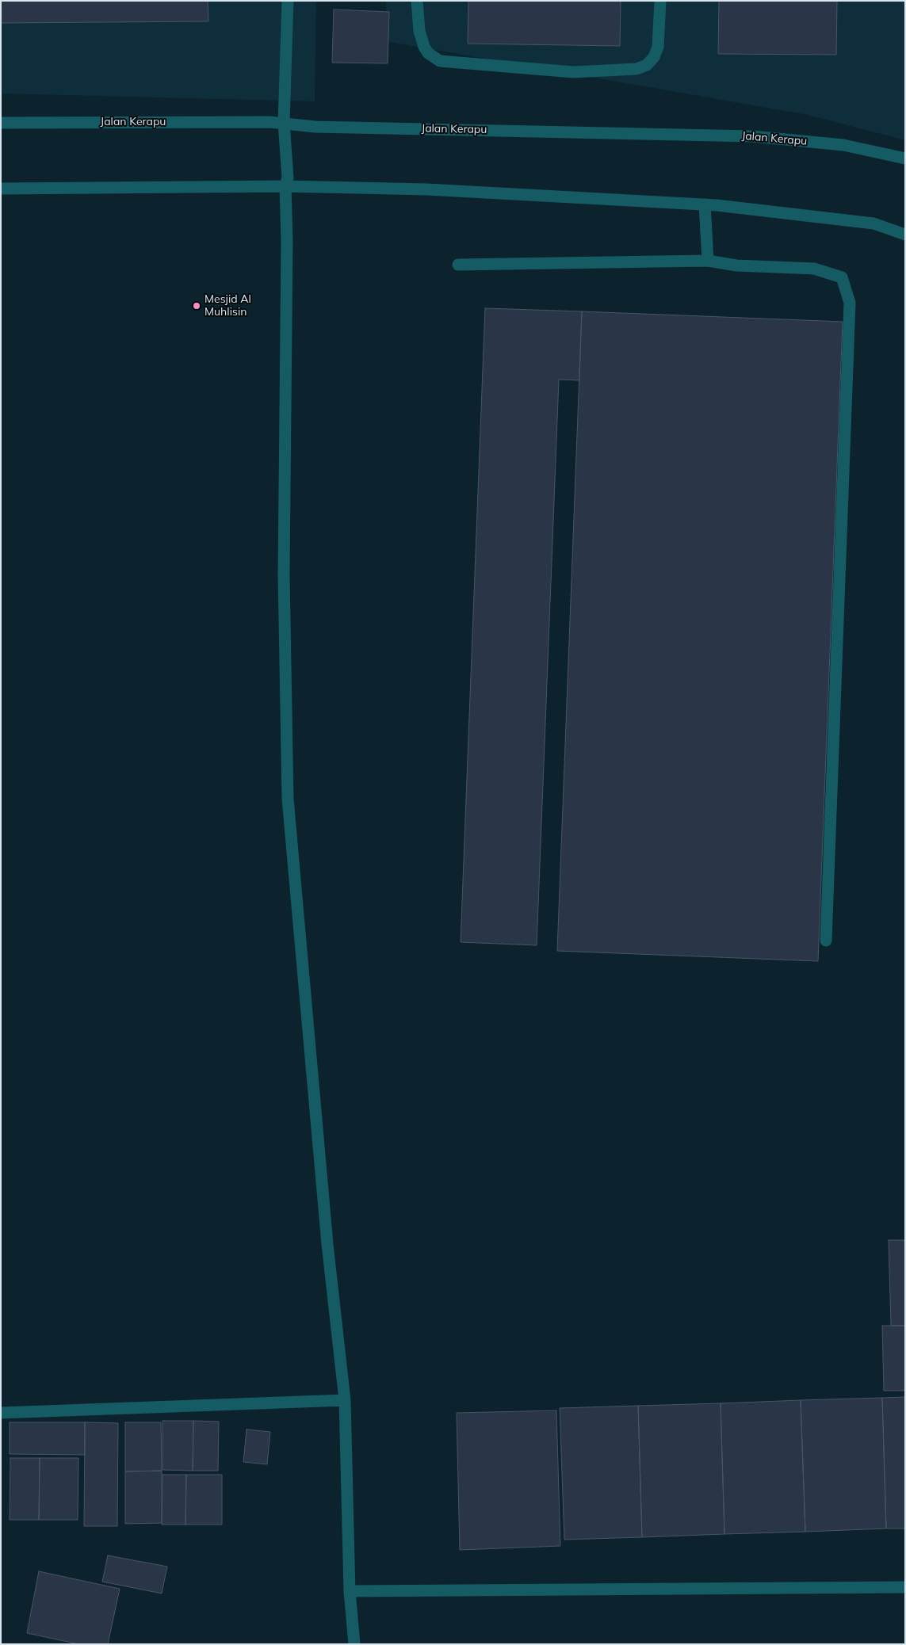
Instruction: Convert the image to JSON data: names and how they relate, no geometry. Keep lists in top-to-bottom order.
{
  "streets": {
    "street": ["Jalan Kerapu"]
  },
  "places": ["Mesjid Al Muhlisin"]
}
